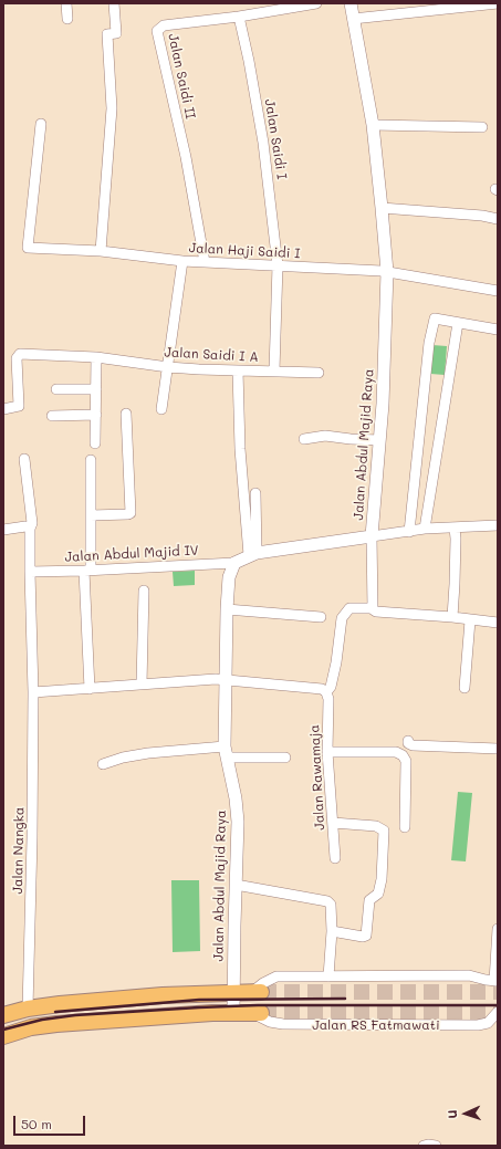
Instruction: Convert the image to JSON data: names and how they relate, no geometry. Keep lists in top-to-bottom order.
{
  "streets": {
    "main road": ["Jalan RS Fatmawati"],
    "street": [
      "Jalan Saidi II",
      "Jalan Saidi I",
      "Jalan Haji Saidi I",
      "Jalan Saidi I A",
      "Jalan Abdul Majid Raya",
      "Jalan Abdul Majid IV",
      "Jalan Rawamaja",
      "Jalan Nangka"
    ]
  },
  "crossings": [
    ["Jalan Saidi II", "Jalan Saidi I"],
    ["Jalan Saidi II", "Jalan Haji Saidi I"],
    ["Jalan Saidi I", "Jalan Haji Saidi I"],
    ["Jalan Saidi I", "Jalan Saidi I A"],
    ["Jalan Haji Saidi I", "Jalan Saidi I A"],
    ["Jalan Haji Saidi I", "Jalan Abdul Majid Raya"],
    ["Jalan Abdul Majid Raya", "Jalan Abdul Majid IV"],
    ["Jalan Abdul Majid Raya", "Jalan RS Fatmawati"],
    ["Jalan Abdul Majid IV", "Jalan Nangka"]
  ],
  "scale_bar": "50 m",
  "north": "left"
}
